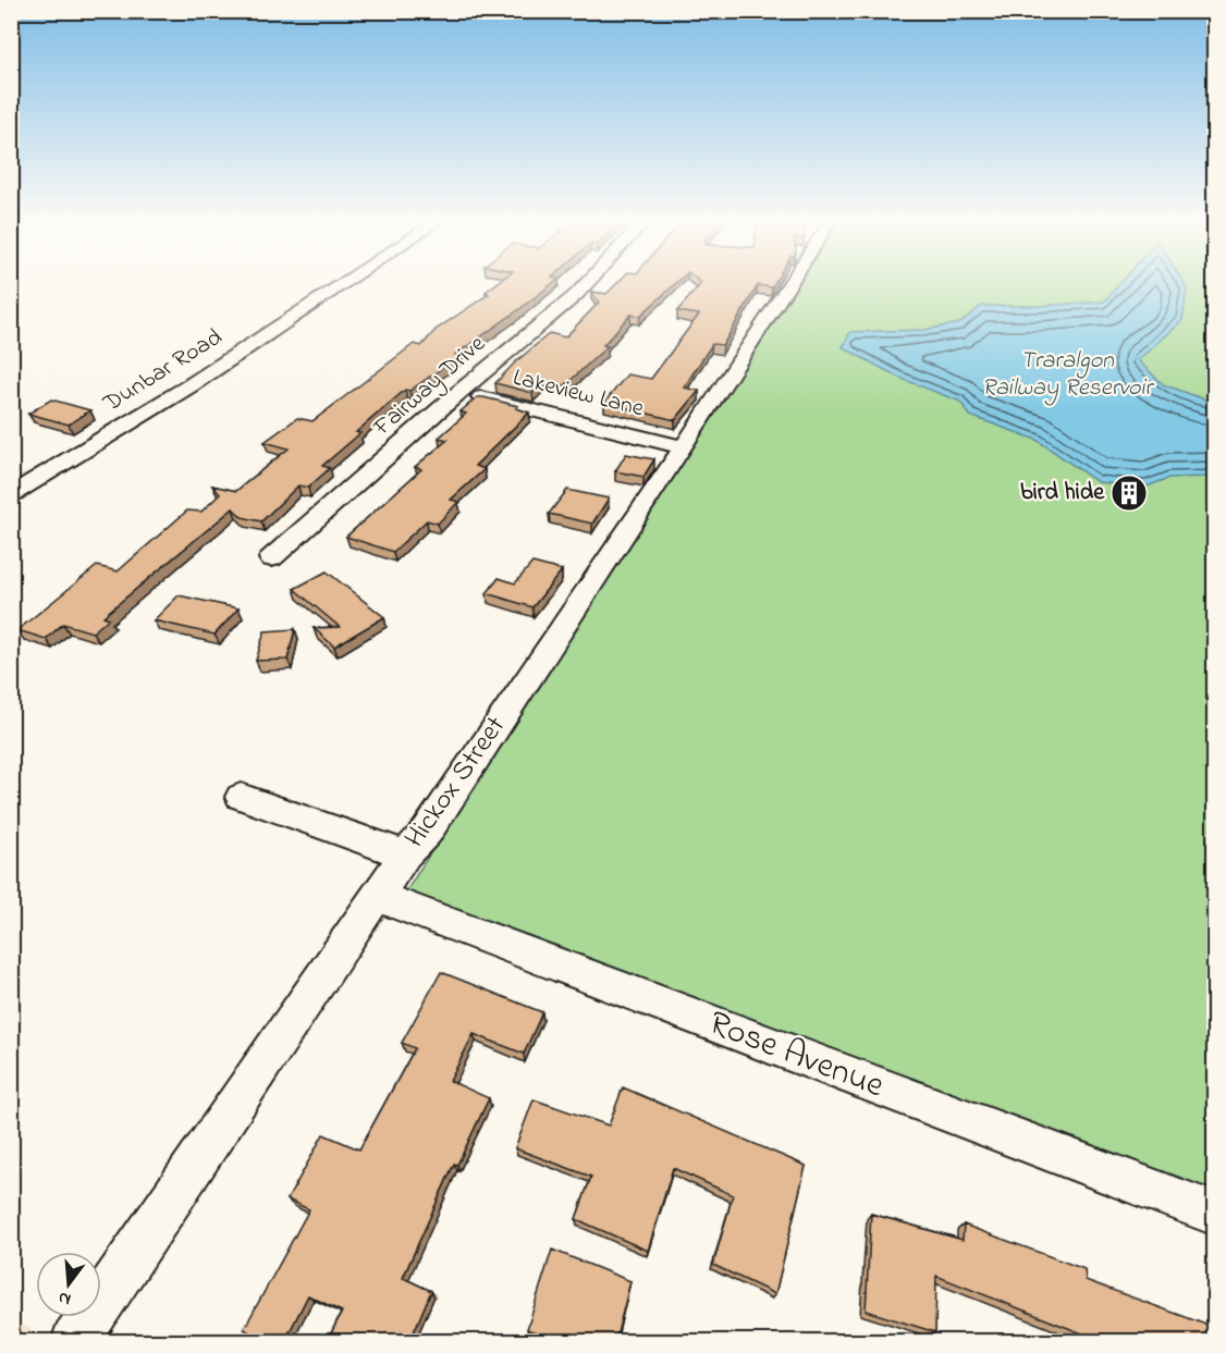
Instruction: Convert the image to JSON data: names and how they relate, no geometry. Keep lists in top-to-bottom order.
{
  "streets": {
    "street": [
      "Dunbar Road",
      "Fairway Drive",
      "Lakeview Lane",
      "Hickox Street",
      "Rose Avenue"
    ]
  },
  "crossings": [
    ["Fairway Drive", "Lakeview Lane"],
    ["Lakeview Lane", "Hickox Street"],
    ["Hickox Street", "Rose Avenue"]
  ],
  "water": ["Traralgon Railway Reservoir"],
  "places": {
    "building": ["bird hide"]
  },
  "north": "bottom"
}
